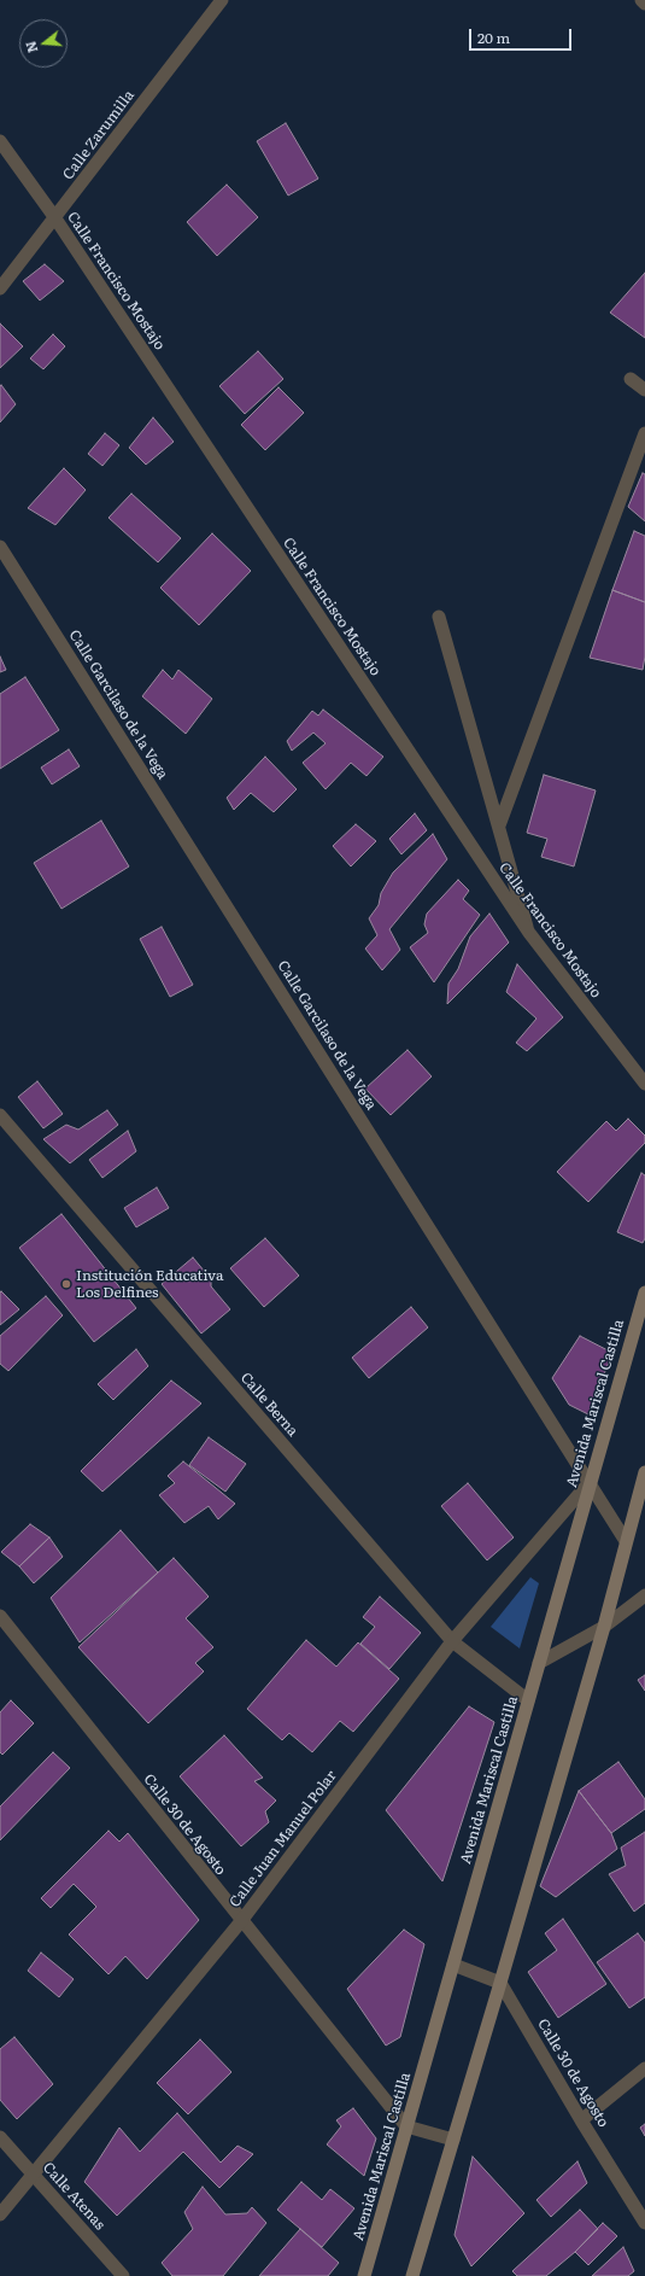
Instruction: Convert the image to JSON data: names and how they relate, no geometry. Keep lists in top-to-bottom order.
{
  "streets": {
    "main road": ["Avenida Mariscal Castilla"],
    "street": [
      "Calle Zarumilla",
      "Calle Francisco Mostajo",
      "Calle Garcilaso de la Vega",
      "Calle Berna",
      "Calle 30 de Agosto",
      "Calle Juan Manuel Polar",
      "Calle Atenas"
    ]
  },
  "crossings": [
    ["Calle Zarumilla", "Calle Francisco Mostajo"],
    ["Calle Garcilaso de la Vega", "Avenida Mariscal Castilla"],
    ["Calle Garcilaso de la Vega", "Calle Juan Manuel Polar"],
    ["Avenida Mariscal Castilla", "Calle Berna"],
    ["Avenida Mariscal Castilla", "Calle 30 de Agosto"],
    ["Avenida Mariscal Castilla", "Calle Juan Manuel Polar"],
    ["Calle Berna", "Calle Juan Manuel Polar"],
    ["Calle 30 de Agosto", "Calle Juan Manuel Polar"],
    ["Calle Juan Manuel Polar", "Calle Atenas"]
  ],
  "places": ["Institución Educativa Los Delfines"],
  "scale_bar": "20 m",
  "north": "left"
}
